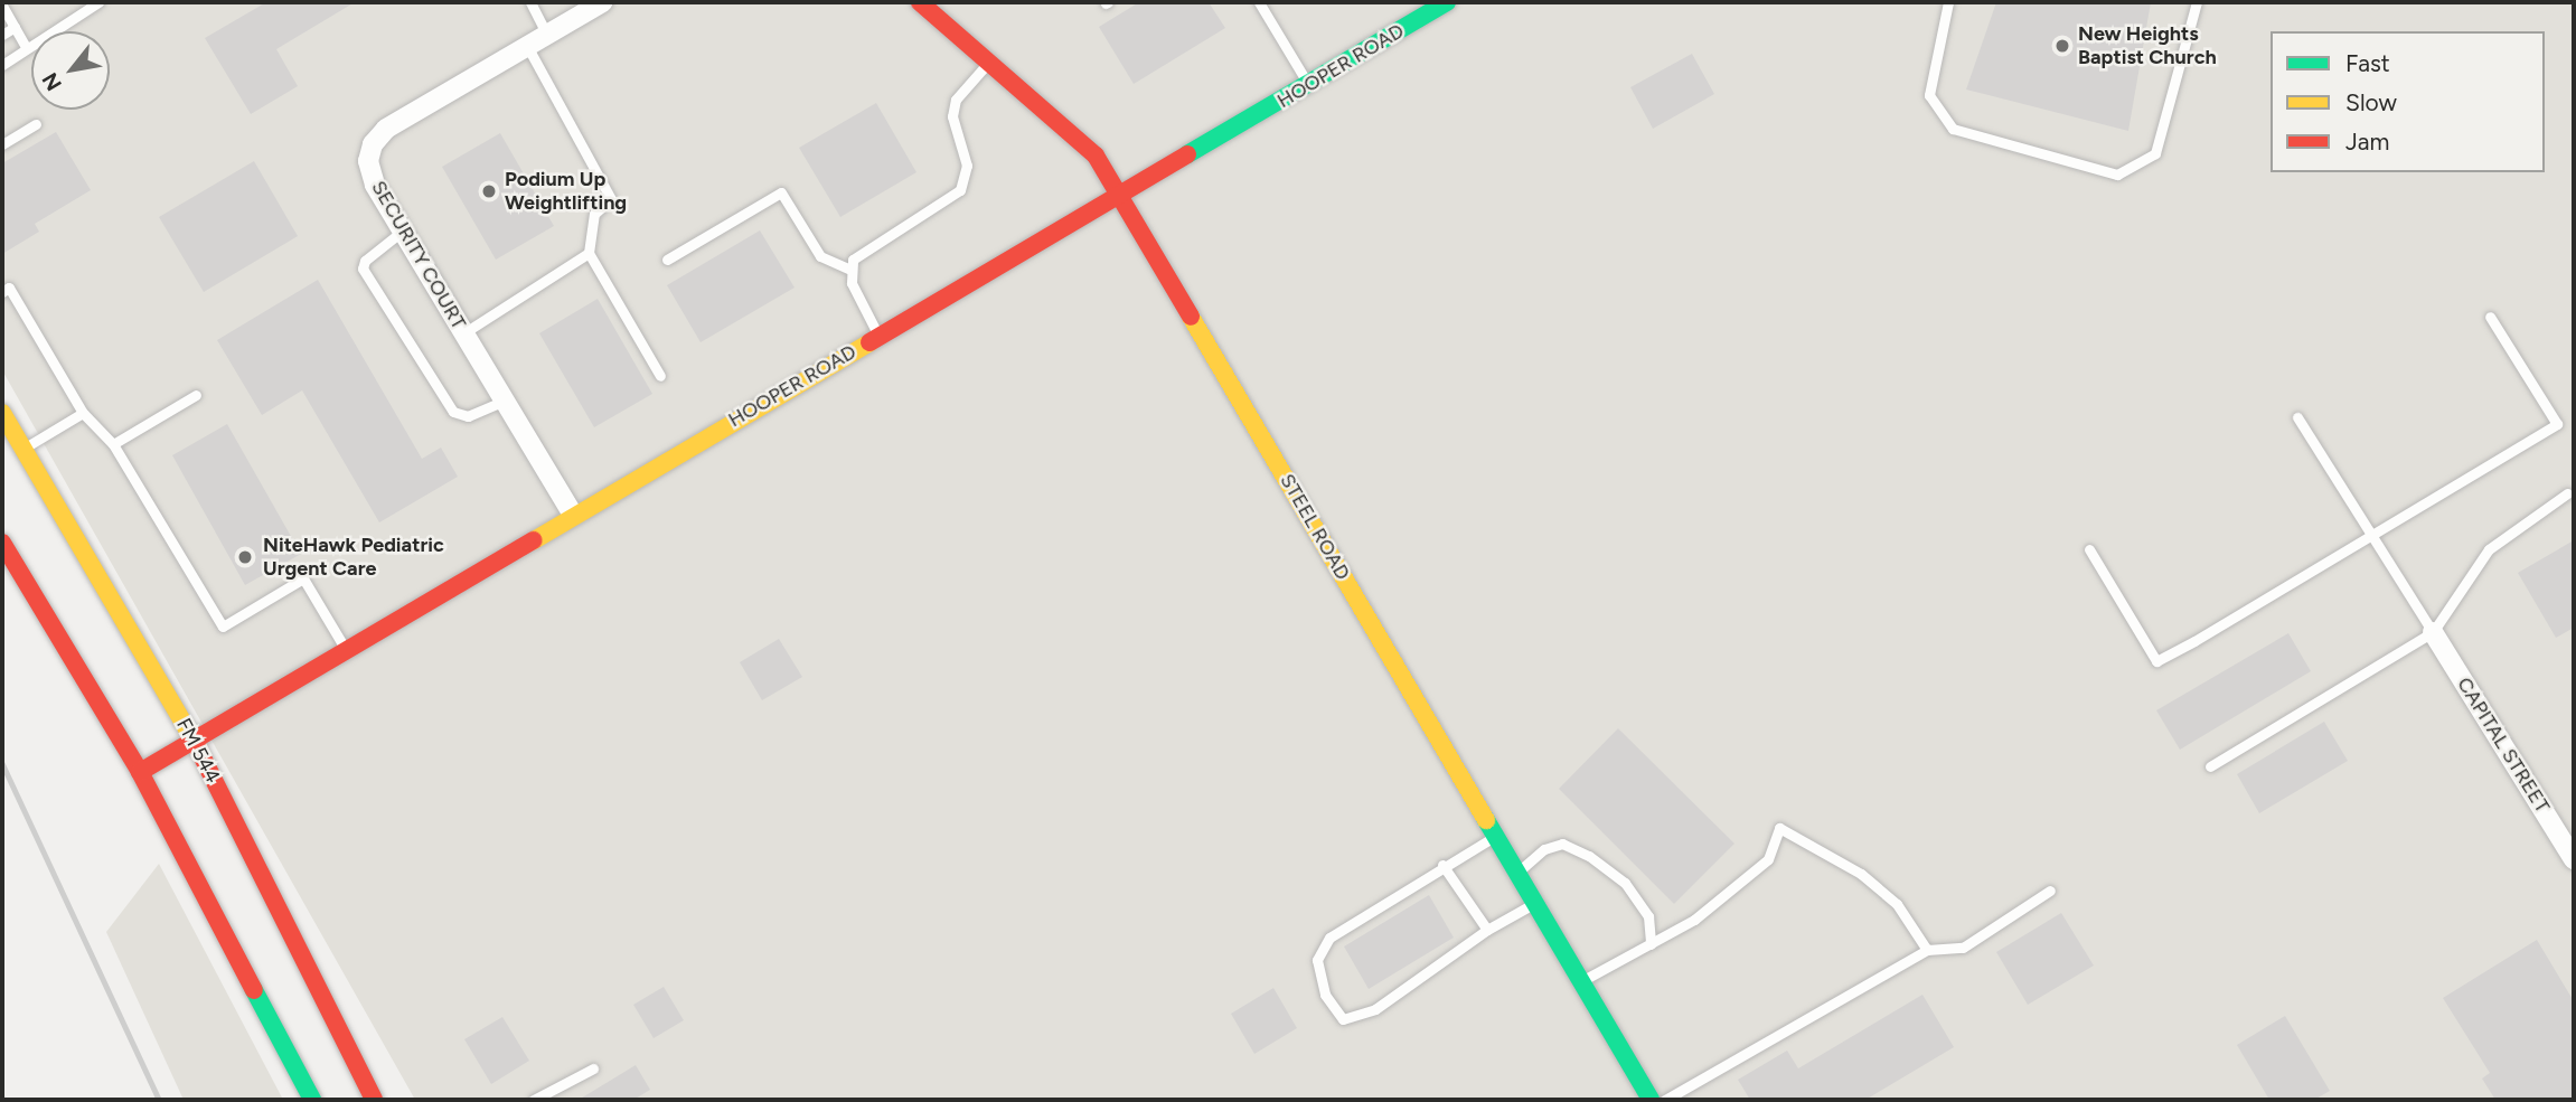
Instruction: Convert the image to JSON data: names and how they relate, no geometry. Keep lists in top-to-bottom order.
{
  "streets": {
    "street": [
      "HOOPER ROAD",
      "SECURITY COURT",
      "STEEL ROAD",
      "CAPITAL STREET",
      "FM 544"
    ]
  },
  "crossings": [
    ["HOOPER ROAD", "SECURITY COURT"],
    ["HOOPER ROAD", "STEEL ROAD"],
    ["HOOPER ROAD", "FM 544"]
  ],
  "places": ["New Heights Baptist Church", "Podium Up Weightlifting", "NiteHawk Pediatric Urgent Care"],
  "legend": ["Fast", "Slow", "Jam"],
  "north": "bottom left"
}
